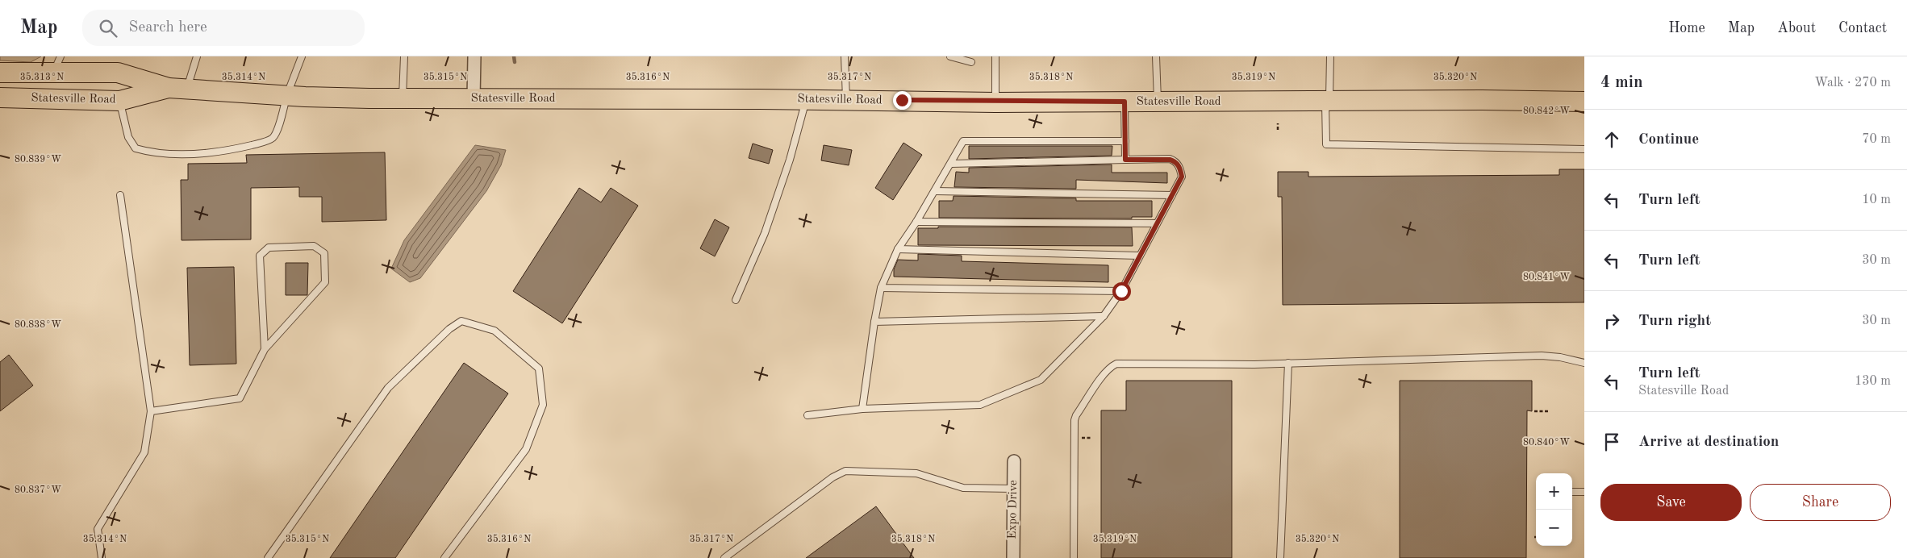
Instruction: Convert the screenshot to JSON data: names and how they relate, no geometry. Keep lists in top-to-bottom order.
{
  "streets": {
    "main road": ["Statesville Road"],
    "street": ["Expo Drive"]
  },
  "page": {
    "header": "Map",
    "search": "Search here",
    "nav": [
      "Home",
      "Map",
      "About",
      "Contact"
    ],
    "heading": ["4 min", "Walk · 270 m"],
    "list": [
      ["Continue", "70 m"],
      ["Turn left", "10 m"],
      ["Turn left", "30 m"],
      ["Turn right", "30 m"],
      ["Turn left", "Statesville Road", "130 m"],
      "Arrive at destination"
    ],
    "buttons": ["Save", "Share"],
    "map_buttons": ["+", "−"]
  },
  "coordinates": [
    "35.313°N",
    "35.314°N",
    "35.315°N",
    "35.316°N",
    "35.317°N",
    "35.318°N",
    "35.319°N",
    "35.320°N",
    "80.842°W",
    "80.839°W",
    "80.841°W",
    "80.838°W",
    "80.840°W",
    "80.837°W"
  ]
}
